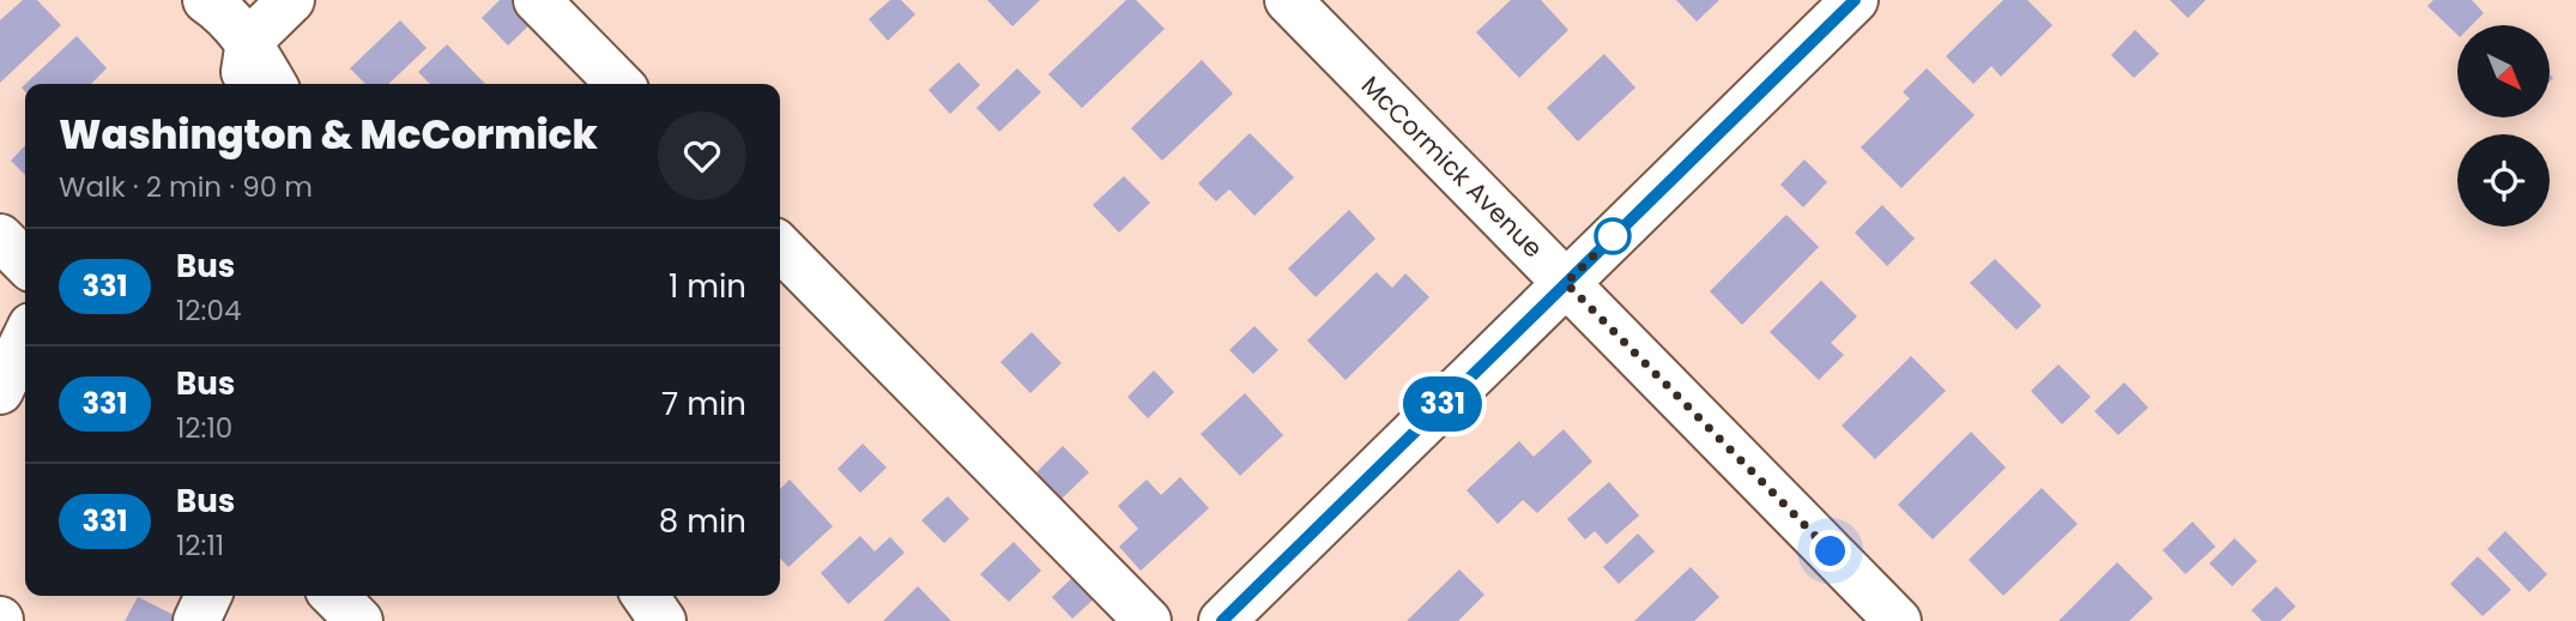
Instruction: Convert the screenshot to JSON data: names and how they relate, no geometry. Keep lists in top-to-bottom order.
{
  "streets": {
    "street": ["McCormick Avenue"]
  },
  "lines": ["bus line 331"],
  "north": "bottom right",
  "page": {
    "on_map": "331",
    "heading": ["Washington & McCormick", "Walk · 2 min · 90 m"],
    "list": [
      {
        "mark": "331",
        "name": "Bus",
        "note": "12:04",
        "value": "1 min"
      },
      {
        "mark": "331",
        "name": "Bus",
        "note": "12:10",
        "value": "7 min"
      },
      {
        "mark": "331",
        "name": "Bus",
        "note": "12:11",
        "value": "8 min"
      }
    ]
  }
}
